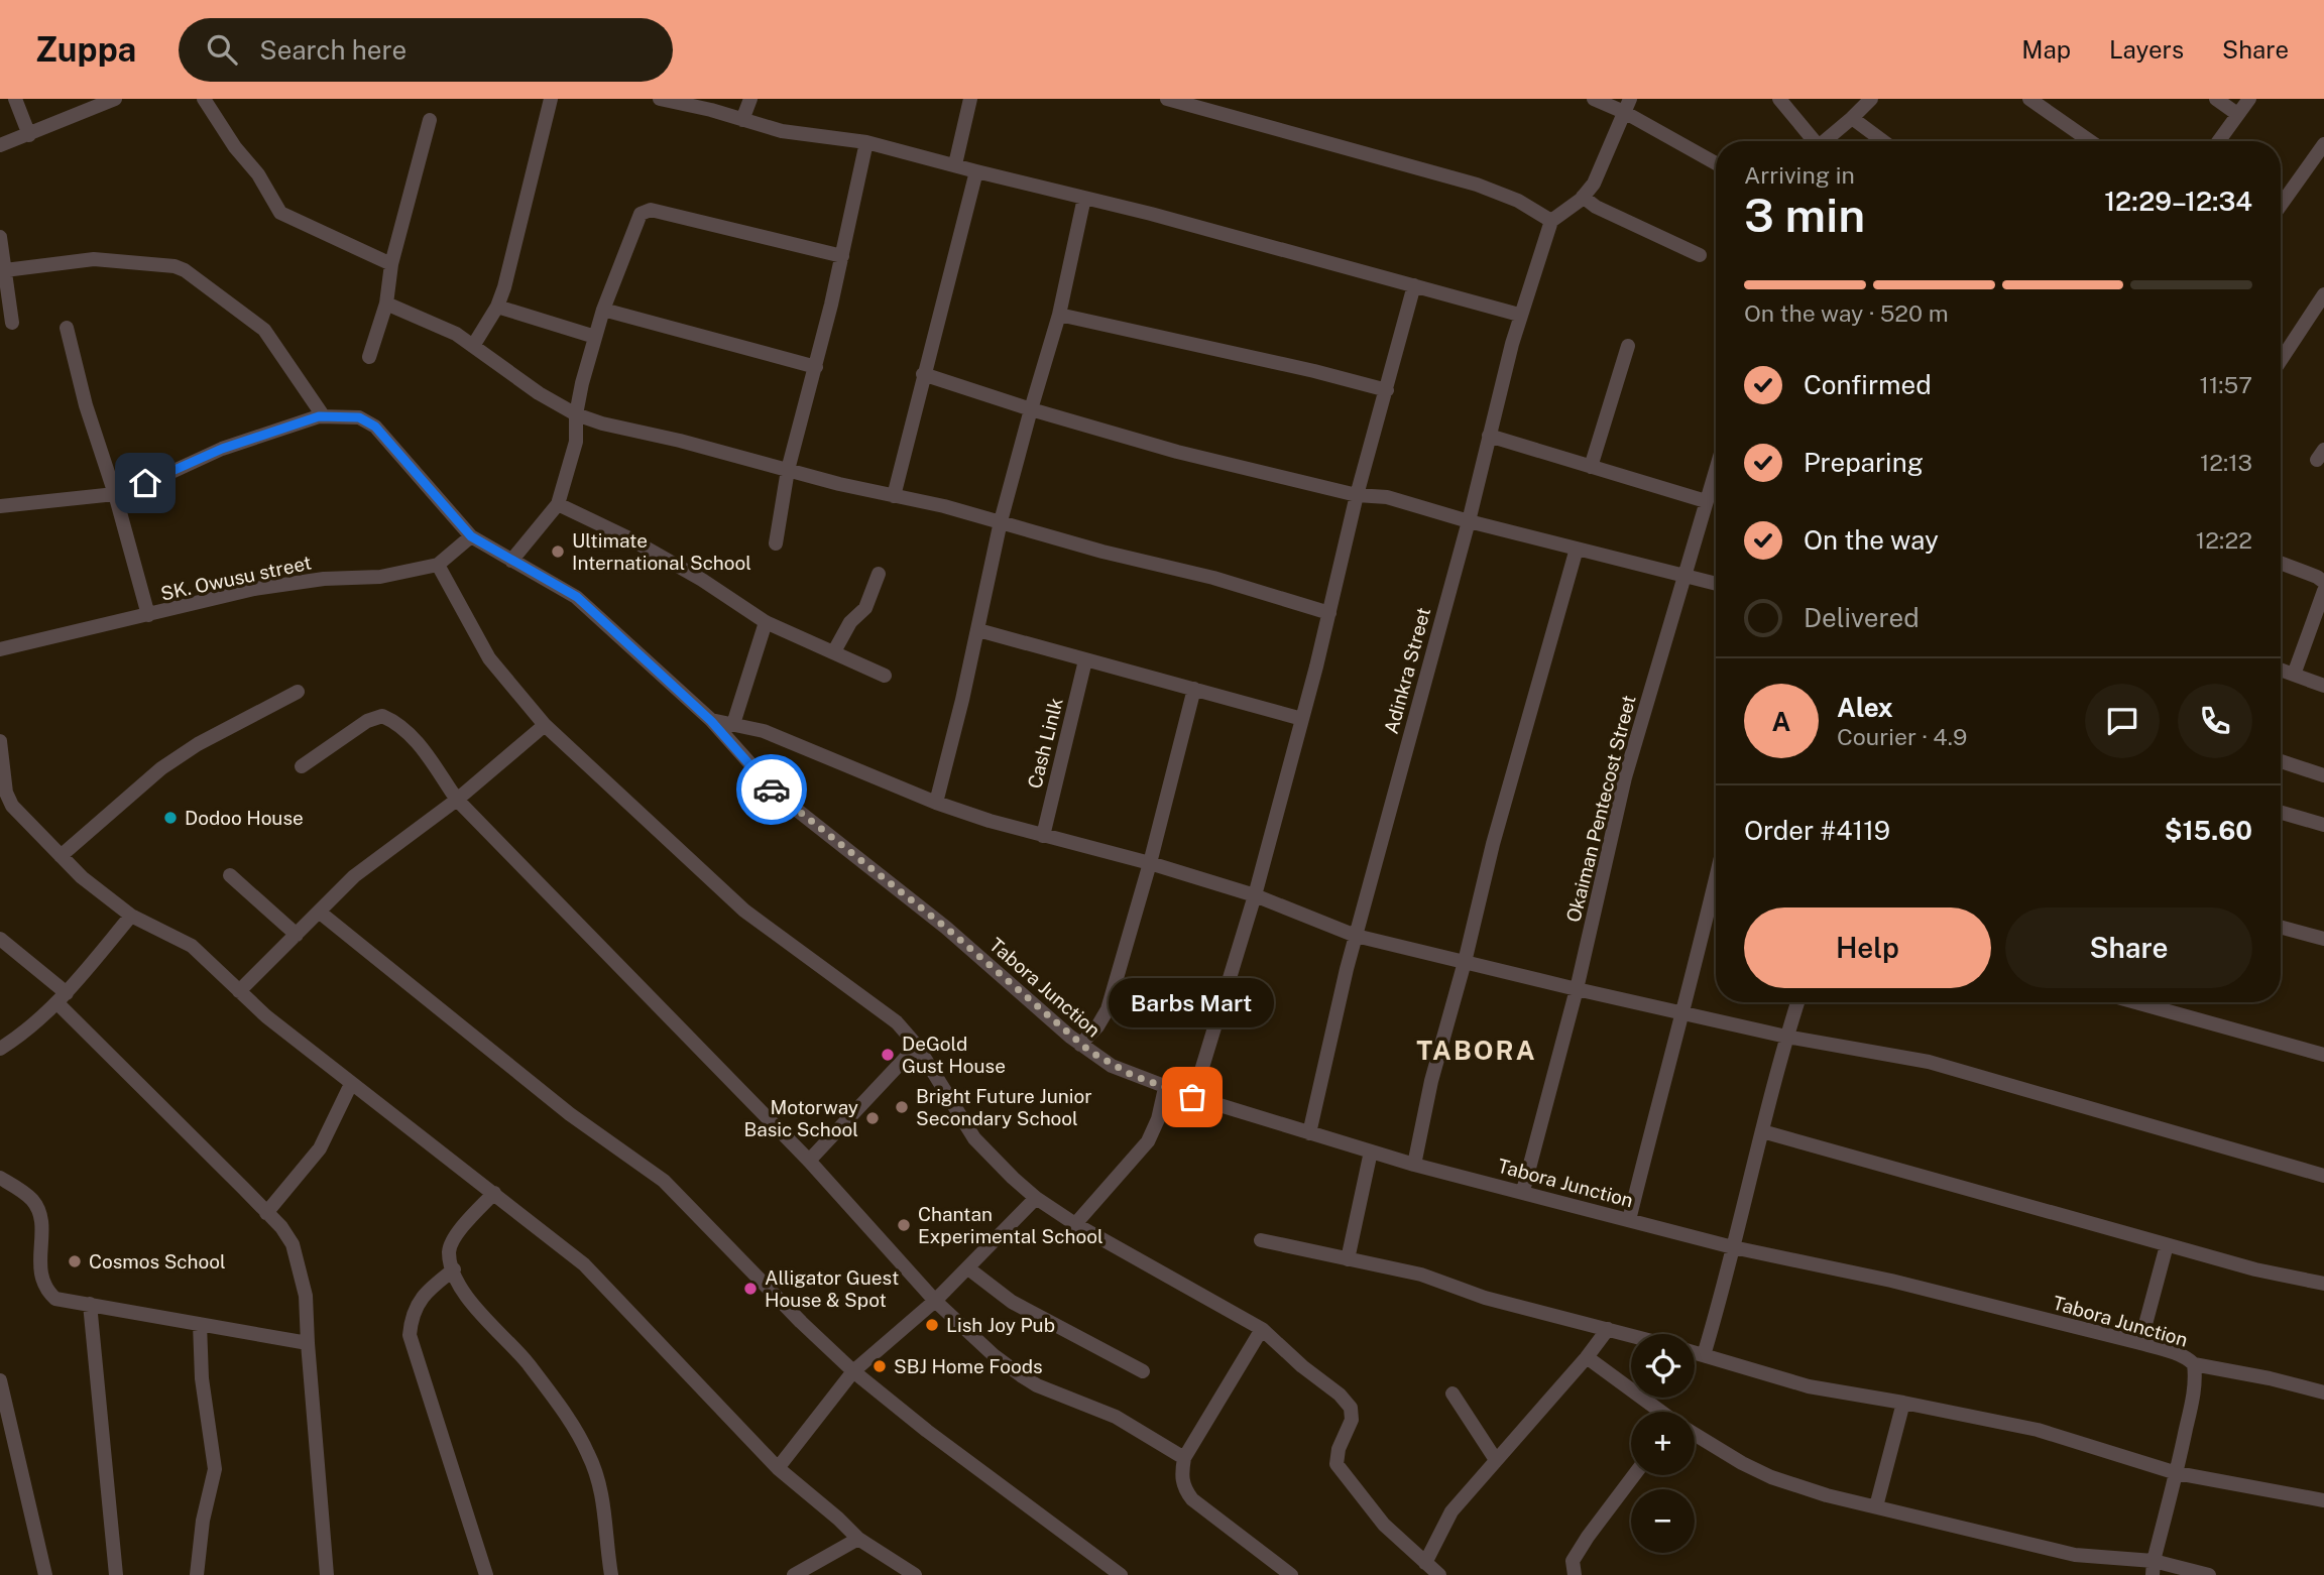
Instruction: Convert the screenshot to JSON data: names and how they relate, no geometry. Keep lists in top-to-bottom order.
{
  "streets": {
    "street": [
      "SK. Owusu street",
      "Adinkra Street",
      "Cash Linlk",
      "Okaiman Pentecost Street",
      "Tabora Junction"
    ]
  },
  "crossings": [
    ["SK. Owusu street", "Tabora Junction"],
    ["Adinkra Street", "Tabora Junction"],
    ["Okaiman Pentecost Street", "Tabora Junction"]
  ],
  "districts": ["TABORA"],
  "places": [
    "Ultimate International School",
    "Dodoo House",
    "DeGold Gust House",
    "Barbs Mart",
    "Bright Future Junior Secondary School",
    "Motorway Basic School",
    "Chantan Experimental School",
    "Cosmos School",
    "Alligator Guest House & Spot",
    "Lish Joy Pub",
    "SBJ Home Foods"
  ],
  "page": {
    "header": "Zuppa",
    "search": "Search here",
    "nav": ["Map", "Layers", "Share"],
    "heading": ["3 min", "Arriving in", "12:29–12:34"],
    "panel": [
      "Alex",
      "Courier · 4.9",
      "Order #4119",
      "$15.60"
    ],
    "bar": "On the way · 520 m",
    "list": [
      ["Confirmed", "11:57"],
      ["Preparing", "12:13"],
      ["On the way", "12:22"],
      "Delivered"
    ],
    "round": "A",
    "buttons": ["Help", "Share"],
    "bubble": "Barbs Mart",
    "map_buttons": ["+", "−"]
  }
}
